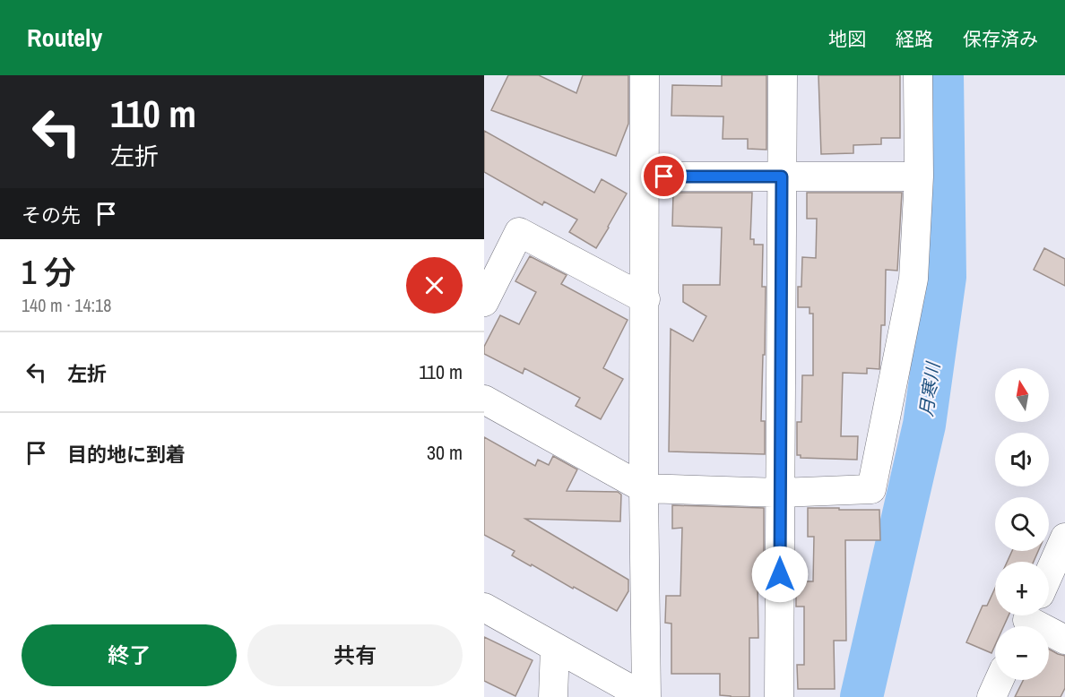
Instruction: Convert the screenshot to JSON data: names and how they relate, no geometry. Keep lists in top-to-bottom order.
{
  "water": ["月寒川"],
  "north": "top",
  "page": {
    "header": "Routely",
    "nav": ["地図", "経路", "保存済み"],
    "turn": ["110 m", "左折"],
    "then": "その先",
    "heading": ["1 分", "140 m · 14:18"],
    "list": [
      {
        "name": "左折",
        "value": "110 m"
      },
      {
        "name": "目的地に到着",
        "value": "30 m"
      }
    ],
    "map_buttons": ["+", "−"],
    "buttons": ["終了", "共有"]
  }
}
